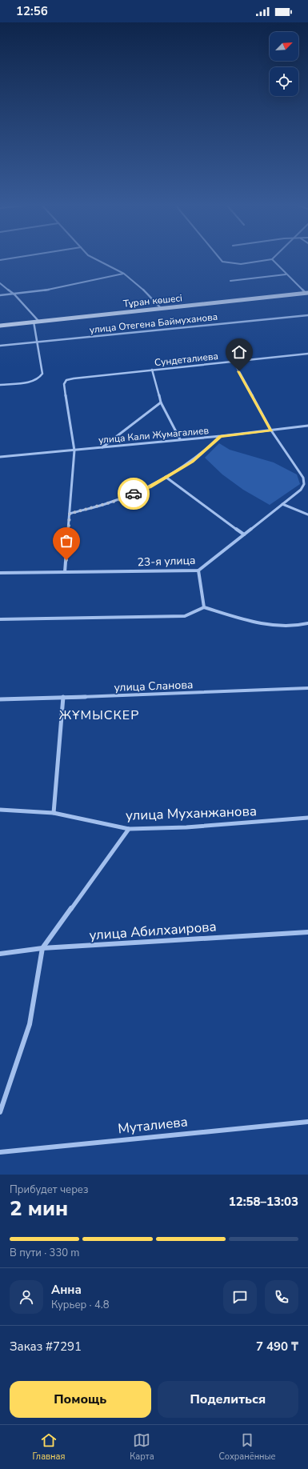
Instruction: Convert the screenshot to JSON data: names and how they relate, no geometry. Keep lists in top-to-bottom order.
{
  "streets": {
    "street": [
      "Тұран көшесі",
      "улица Отегена Баймуханова",
      "Сундеталиева",
      "улица Кали Жумагалиев",
      "23-я улица",
      "улица Сланова",
      "улица Муханжанова",
      "улица Абилхаирова",
      "Муталиева"
    ]
  },
  "crossings": [
    ["Сундеталиева", "улица Кали Жумагалиев"],
    ["улица Кали Жумагалиев", "23-я улица"]
  ],
  "districts": ["ЖҰМЫСКЕР"],
  "north": "top right",
  "page": {
    "status": "12:56",
    "heading": ["2 мин", "Прибудет через", "12:58–13:03"],
    "panel": [
      "Анна",
      "Курьер · 4.8",
      "Заказ #7291",
      "7 490 ₸"
    ],
    "bar": "В пути · 330 m",
    "buttons": ["Помощь", "Поделиться"],
    "tabs": ["Главная", "Карта", "Сохранённые"]
  }
}
